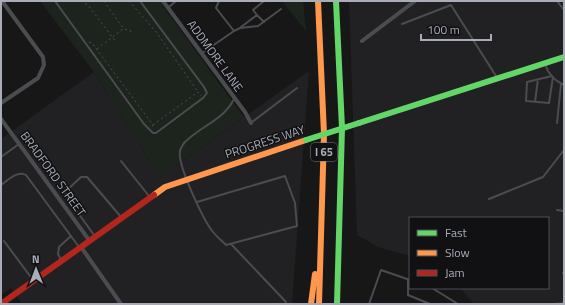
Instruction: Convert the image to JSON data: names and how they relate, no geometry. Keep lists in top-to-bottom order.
{
  "streets": {
    "main road": ["PROGRESS WAY", "I 65"],
    "street": ["ADDMORE LANE", "BRADFORD STREET"]
  },
  "crossings": [
    ["PROGRESS WAY", "BRADFORD STREET"]
  ],
  "legend": ["Fast", "Slow", "Jam"],
  "scale_bar": "100 m",
  "north": "top"
}
